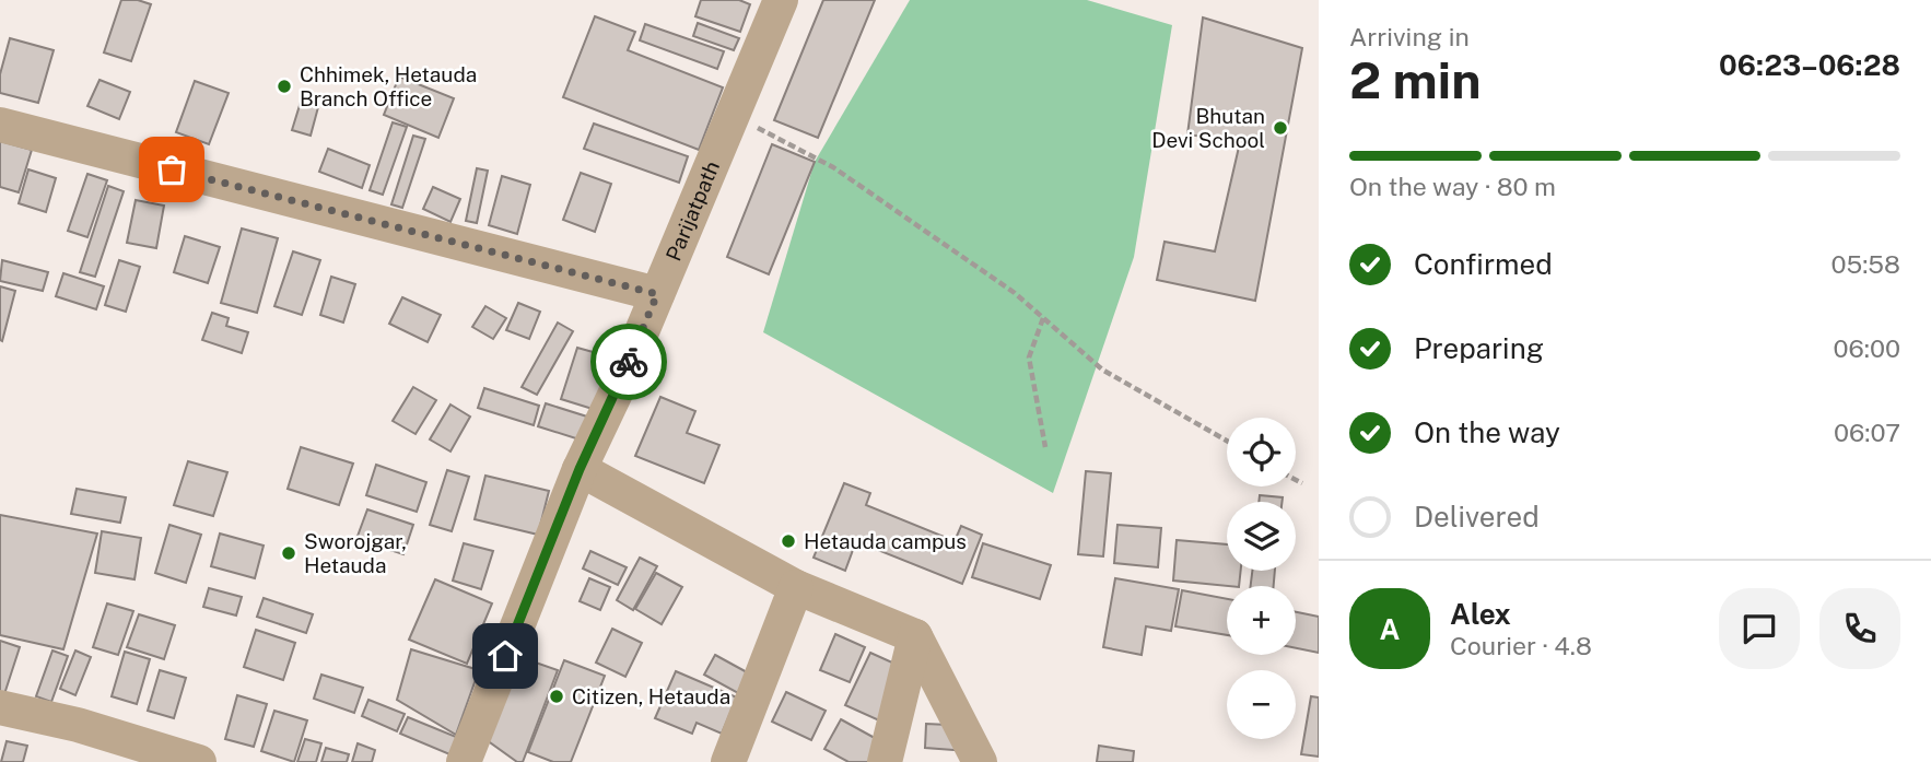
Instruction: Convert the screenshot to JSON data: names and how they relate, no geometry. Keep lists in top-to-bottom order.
{
  "streets": {
    "street": ["Parijatpath"]
  },
  "places": [
    "Chhimek, Hetauda Branch Office",
    "Bhutan Devi School",
    "Hetauda campus",
    "Sworojgar, Hetauda",
    "Citizen, Hetauda"
  ],
  "page": {
    "heading": ["2 min", "Arriving in", "06:23–06:28"],
    "panel": ["Alex", "Courier · 4.8"],
    "bar": "On the way · 80 m",
    "list": [
      ["Confirmed", "05:58"],
      ["Preparing", "06:00"],
      ["On the way", "06:07"],
      "Delivered"
    ],
    "map_buttons": ["+", "−"],
    "round": "A"
  }
}
